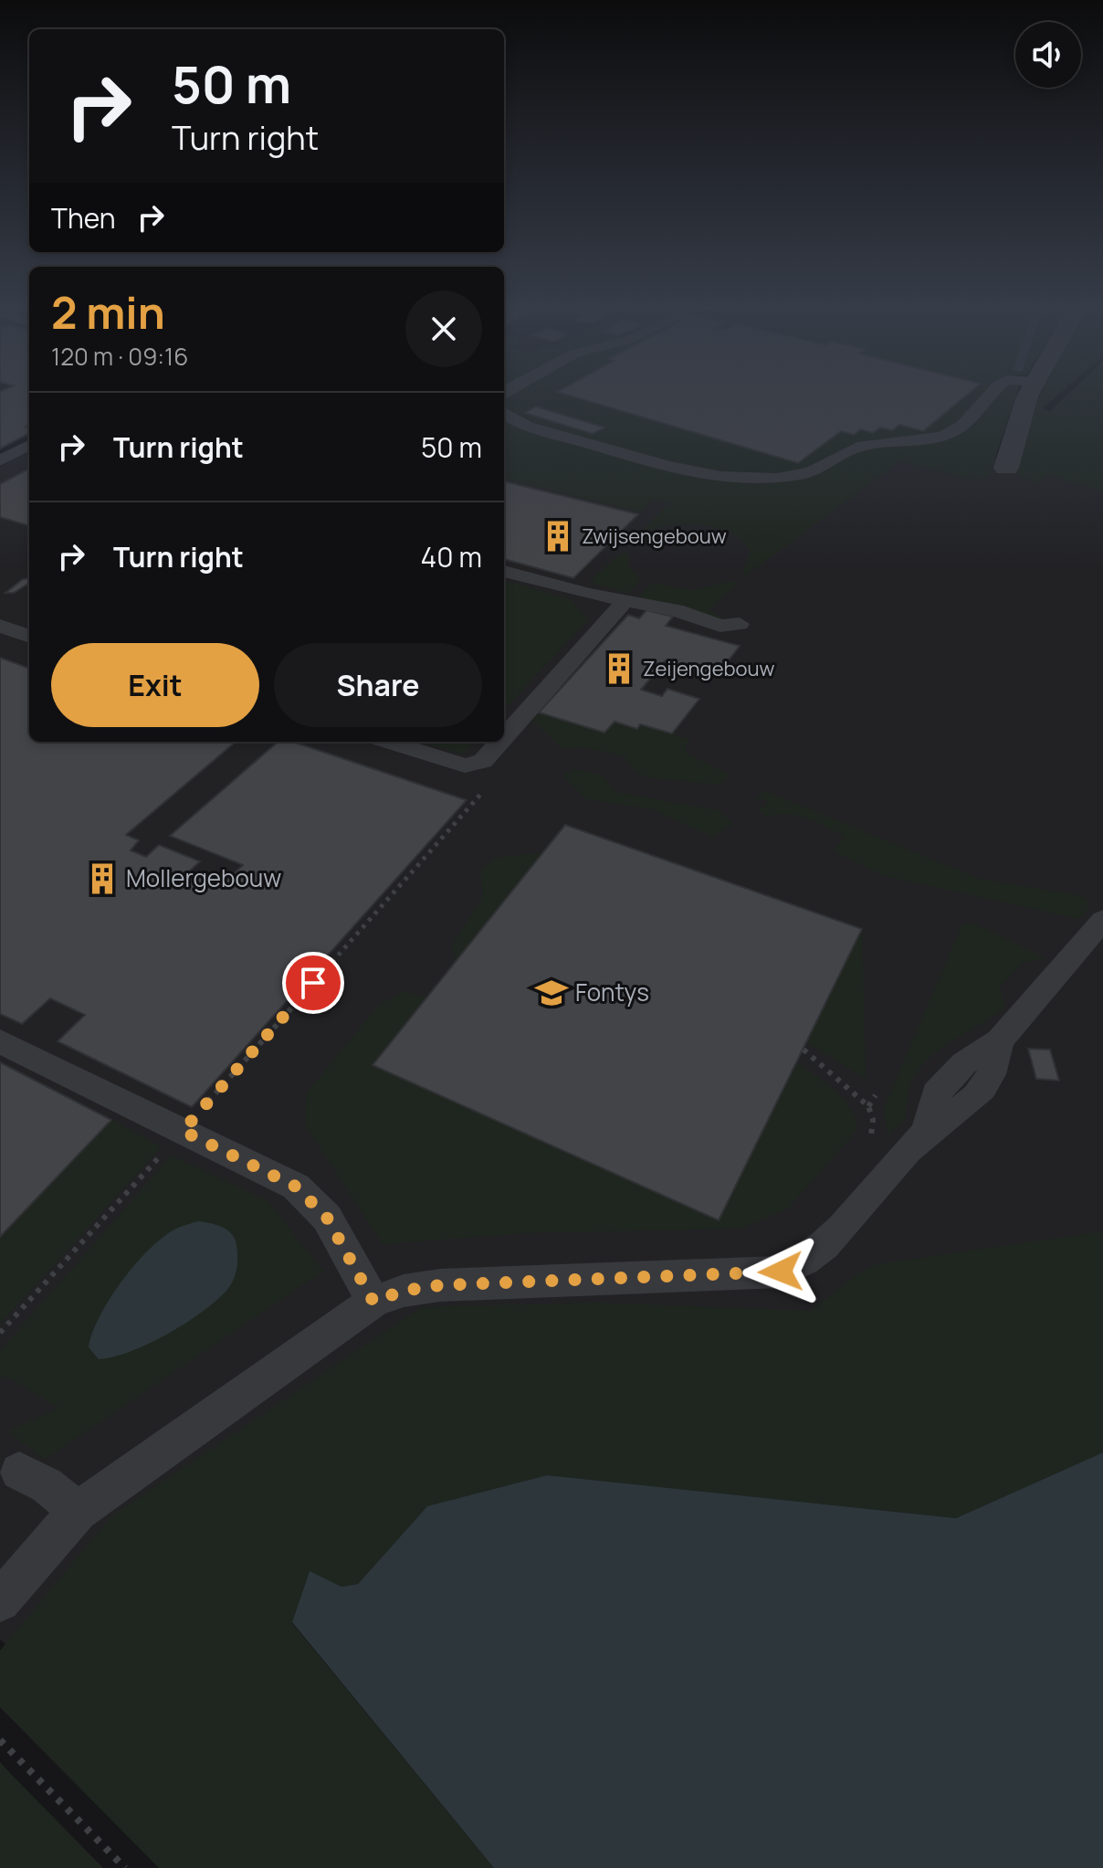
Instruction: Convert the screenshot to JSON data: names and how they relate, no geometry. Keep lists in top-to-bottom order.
{
  "places": {
    "building": ["Zwijsengebouw", "Zeijengebouw", "Mollergebouw"],
    "school or university": ["Fontys"]
  },
  "page": {
    "turn": ["50 m", "Turn right"],
    "then": "Then",
    "heading": ["2 min", "120 m · 09:16"],
    "list": [
      {
        "name": "Turn right",
        "value": "50 m"
      },
      {
        "name": "Turn right",
        "value": "40 m"
      }
    ],
    "buttons": ["Exit", "Share"]
  }
}
